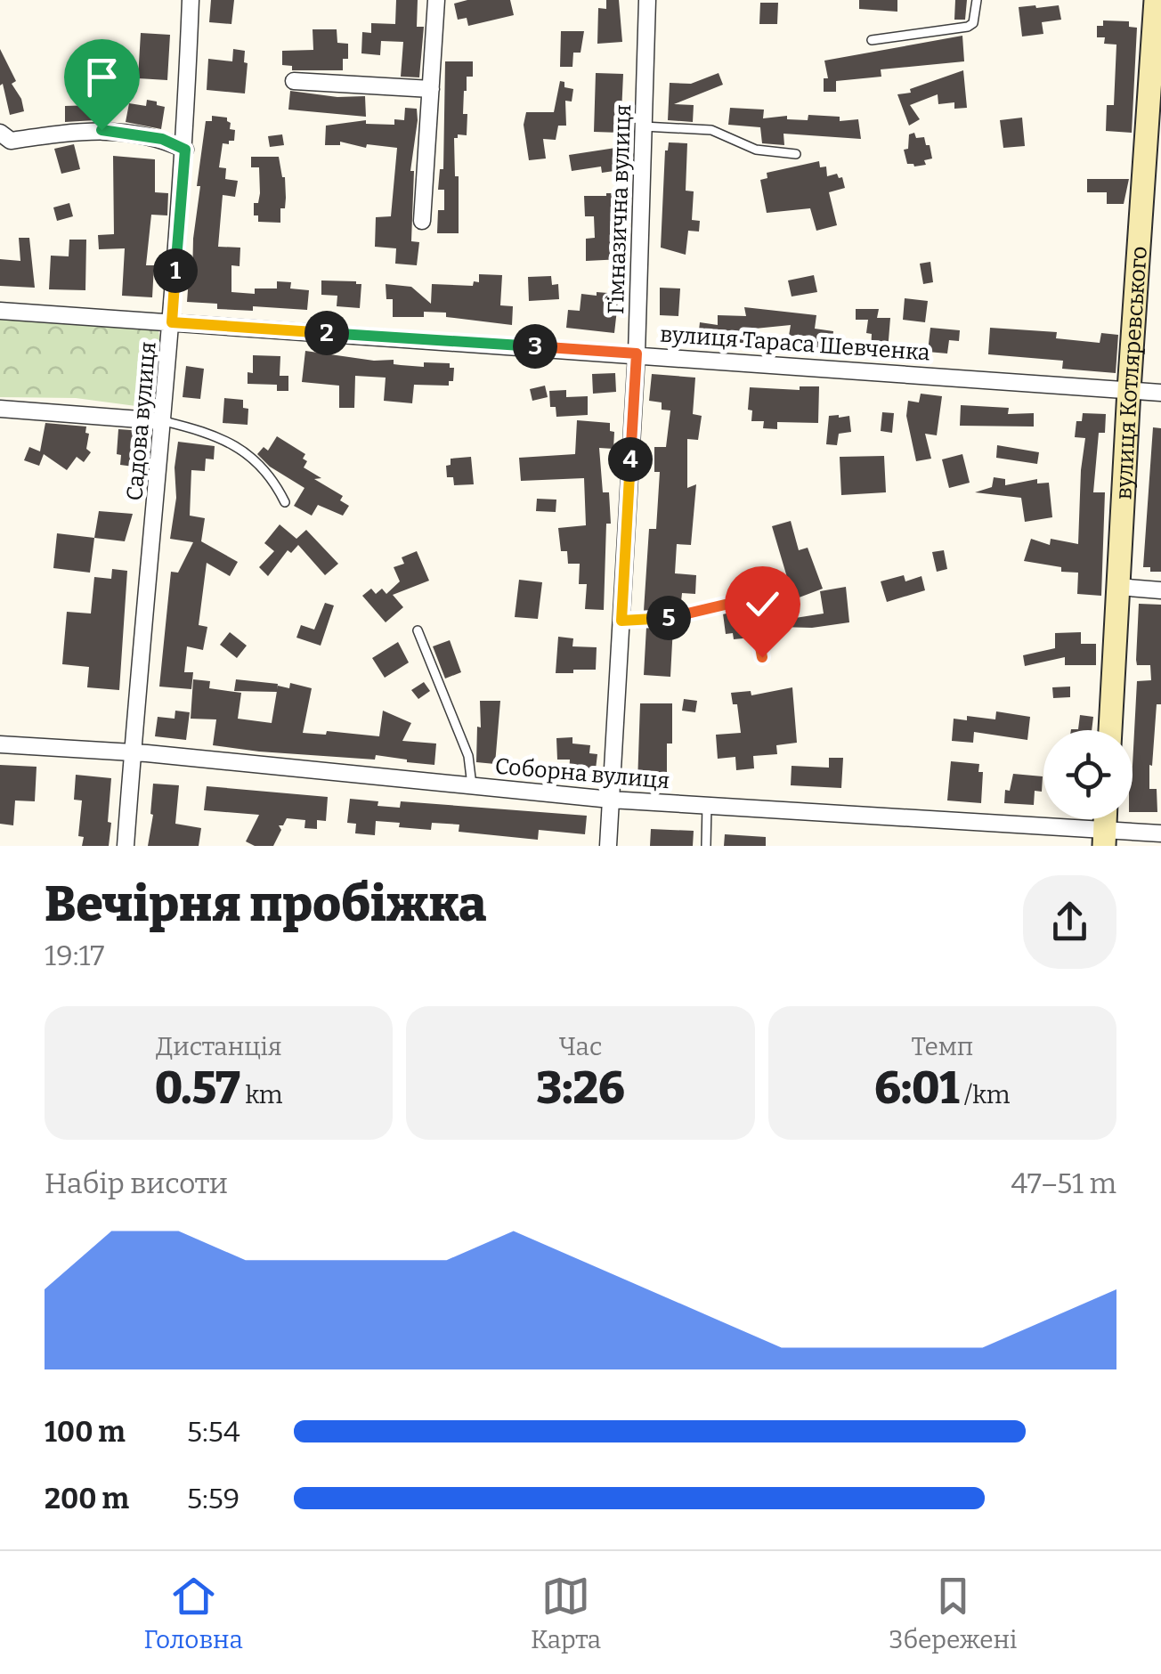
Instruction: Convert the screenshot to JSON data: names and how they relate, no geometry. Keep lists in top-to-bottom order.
{
  "streets": {
    "main road": ["вулиця Котляревського"],
    "street": [
      "Гімназична вулиця",
      "вулиця Тараса Шевченка",
      "Садова вулиця",
      "Соборна вулиця"
    ]
  },
  "crossings": [
    ["Гімназична вулиця", "вулиця Тараса Шевченка"],
    ["Гімназична вулиця", "Соборна вулиця"],
    ["вулиця Тараса Шевченка", "вулиця Котляревського"],
    ["вулиця Тараса Шевченка", "Садова вулиця"],
    ["Садова вулиця", "Соборна вулиця"]
  ],
  "page": {
    "pins": [
      "1",
      "2",
      "3",
      "4",
      "5"
    ],
    "heading": ["Вечірня пробіжка", "19:17"],
    "stats": [
      ["Дистанція", "0.57 km"],
      ["Час", "3:26"],
      ["Темп", "6:01 /km"]
    ],
    "chart": ["Набір висоти", "47–51 m"],
    "list": [
      {
        "name": "100 m",
        "note": "5:54"
      },
      {
        "name": "200 m",
        "note": "5:59"
      }
    ],
    "tabs": ["Головна", "Карта", "Збережені"]
  }
}
